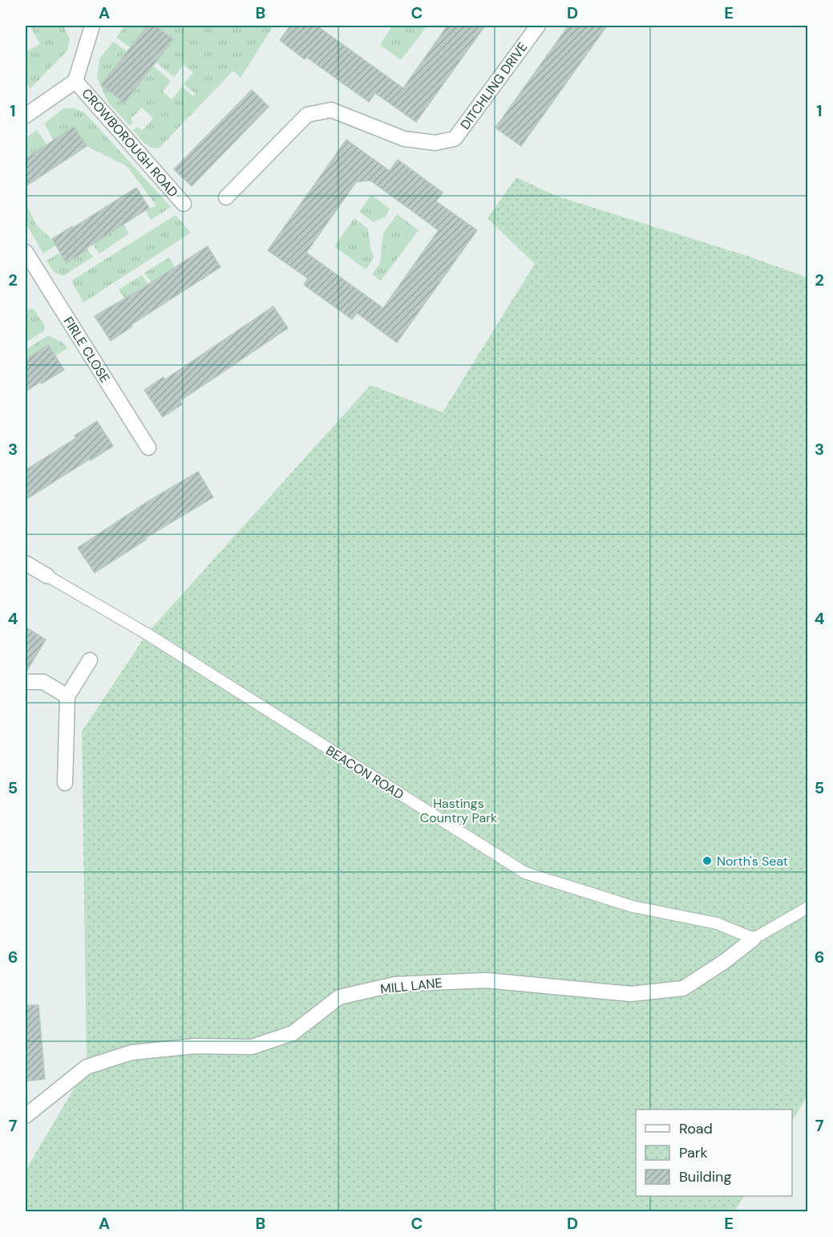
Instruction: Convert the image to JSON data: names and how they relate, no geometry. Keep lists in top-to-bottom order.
{
  "streets": {
    "street": [
      "DITCHLING DRIVE",
      "CROWBOROUGH ROAD",
      "FIRLE CLOSE",
      "BEACON ROAD",
      "MILL LANE"
    ]
  },
  "crossings": [
    ["BEACON ROAD", "MILL LANE"]
  ],
  "parks": ["Hastings Country Park"],
  "places": ["North's Seat"],
  "legend": ["Road", "Park", "Building"],
  "grid": {
    "columns": [
      "A",
      "B",
      "C",
      "D",
      "E"
    ],
    "rows": [
      "1",
      "2",
      "3",
      "4",
      "5",
      "6",
      "7"
    ]
  }
}
